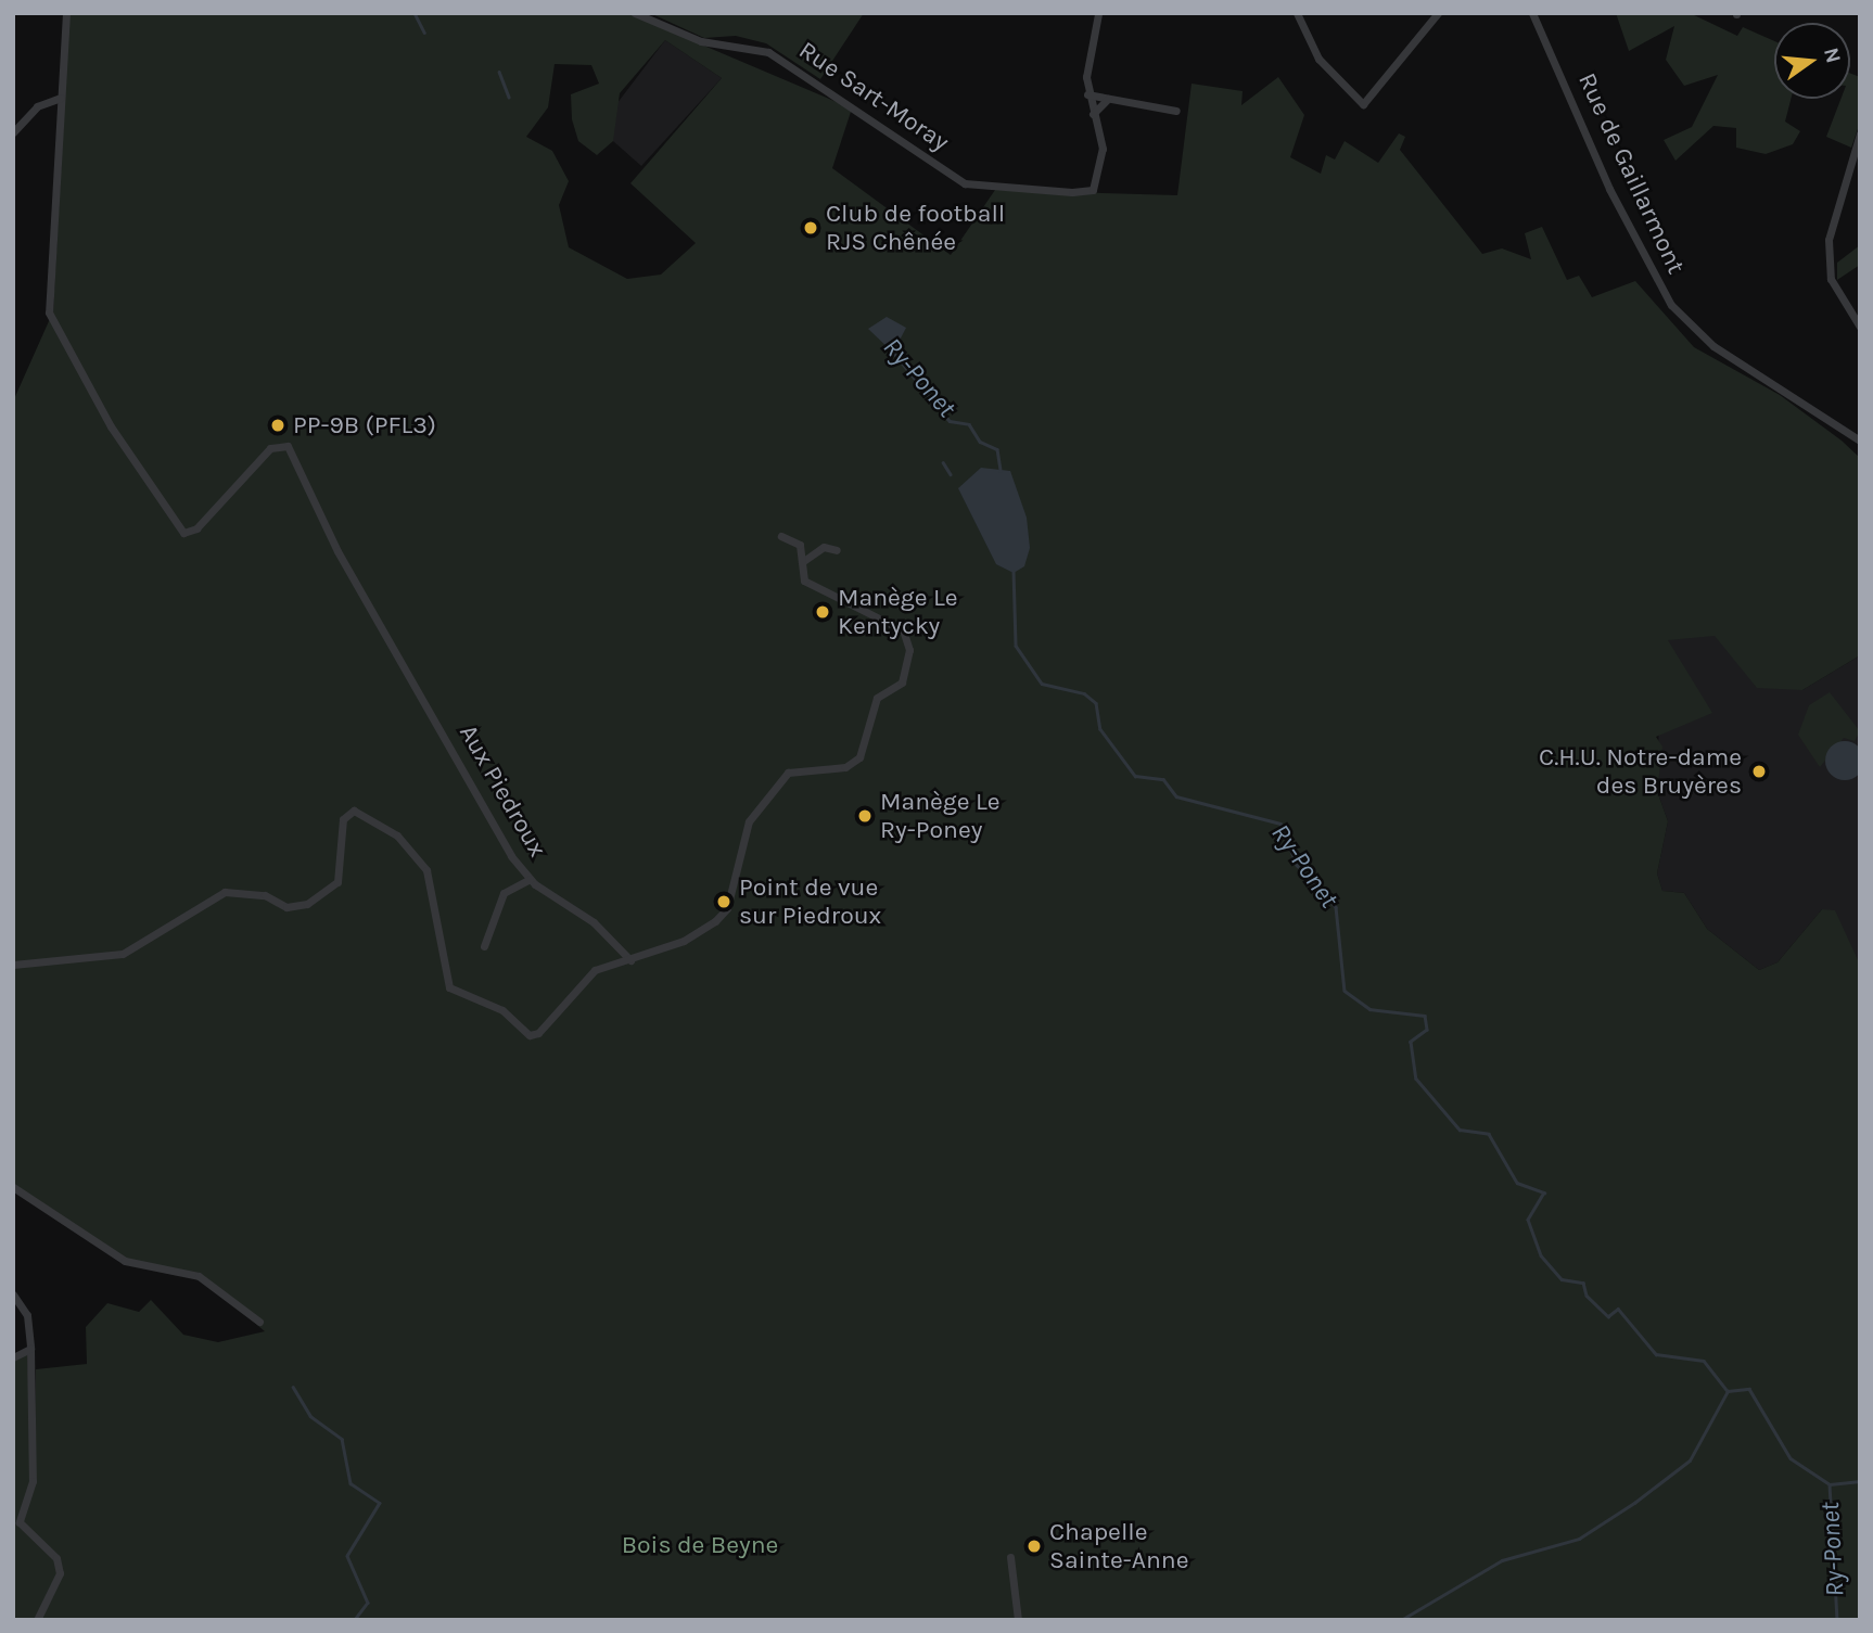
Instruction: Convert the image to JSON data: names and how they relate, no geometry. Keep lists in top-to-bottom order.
{
  "streets": {
    "street": ["Rue Sart-Moray", "Rue de Gaillarmont", "Aux Piedroux"]
  },
  "water": ["Ry-Ponet"],
  "parks": ["Bois de Beyne"],
  "places": [
    "Club de football RJS Chênée",
    "PP-9B (PFL3)",
    "Manège Le Kentycky",
    "C.H.U. Notre-dame des Bruyères",
    "Manège Le Ry-Poney",
    "Point de vue sur Piedroux",
    "Chapelle Sainte-Anne"
  ],
  "north": "right"
}
